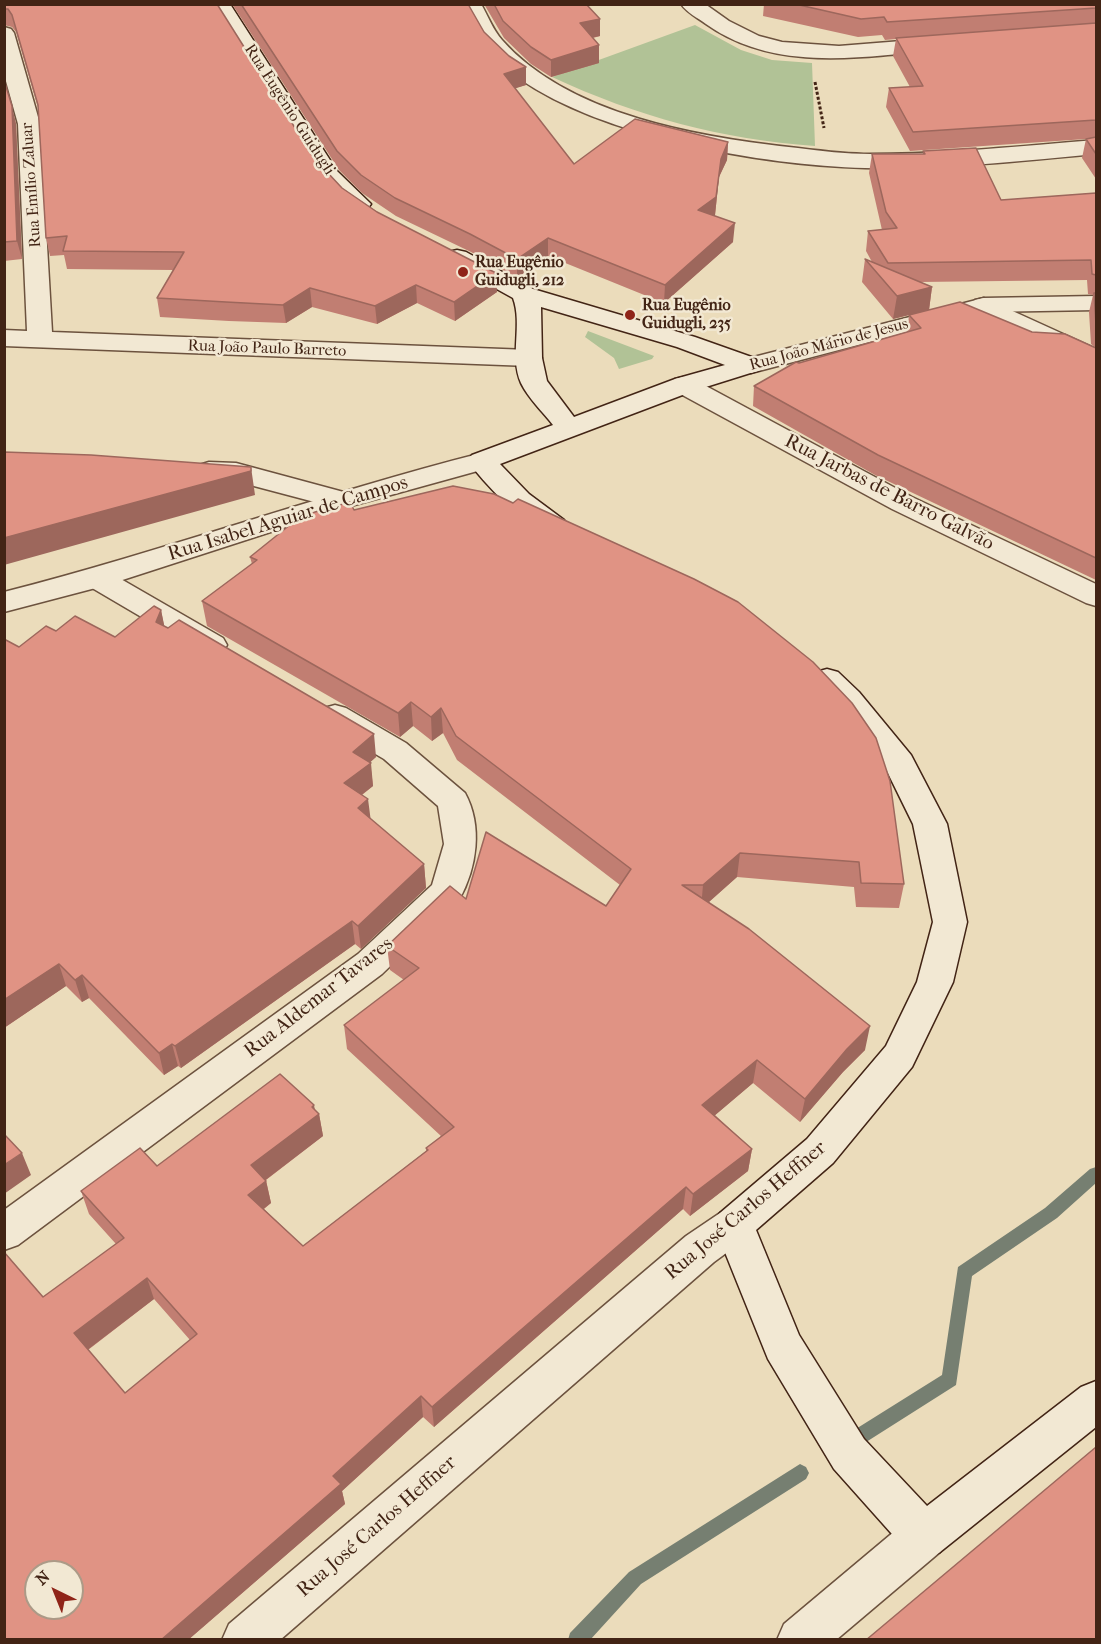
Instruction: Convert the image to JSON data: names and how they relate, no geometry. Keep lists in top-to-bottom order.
{
  "streets": {
    "street": [
      "Rua Eugênio Guidugli",
      "Rua Emílio Zaluar",
      "Rua João Mário de Jesus",
      "Rua João Paulo Barreto",
      "Rua Jarbas de Barro Galvão",
      "Rua Isabel Aguiar de Campos",
      "Rua Aldemar Tavares",
      "Rua José Carlos Heffner"
    ]
  },
  "crossings": [
    ["Rua Emílio Zaluar", "Rua João Paulo Barreto"],
    ["Rua João Mário de Jesus", "Rua Jarbas de Barro Galvão"],
    ["Rua João Mário de Jesus", "Rua Isabel Aguiar de Campos"]
  ],
  "places": ["Rua Eugênio Guidugli, 212", "Rua Eugênio Guidugli, 235"],
  "north": "top left"
}
